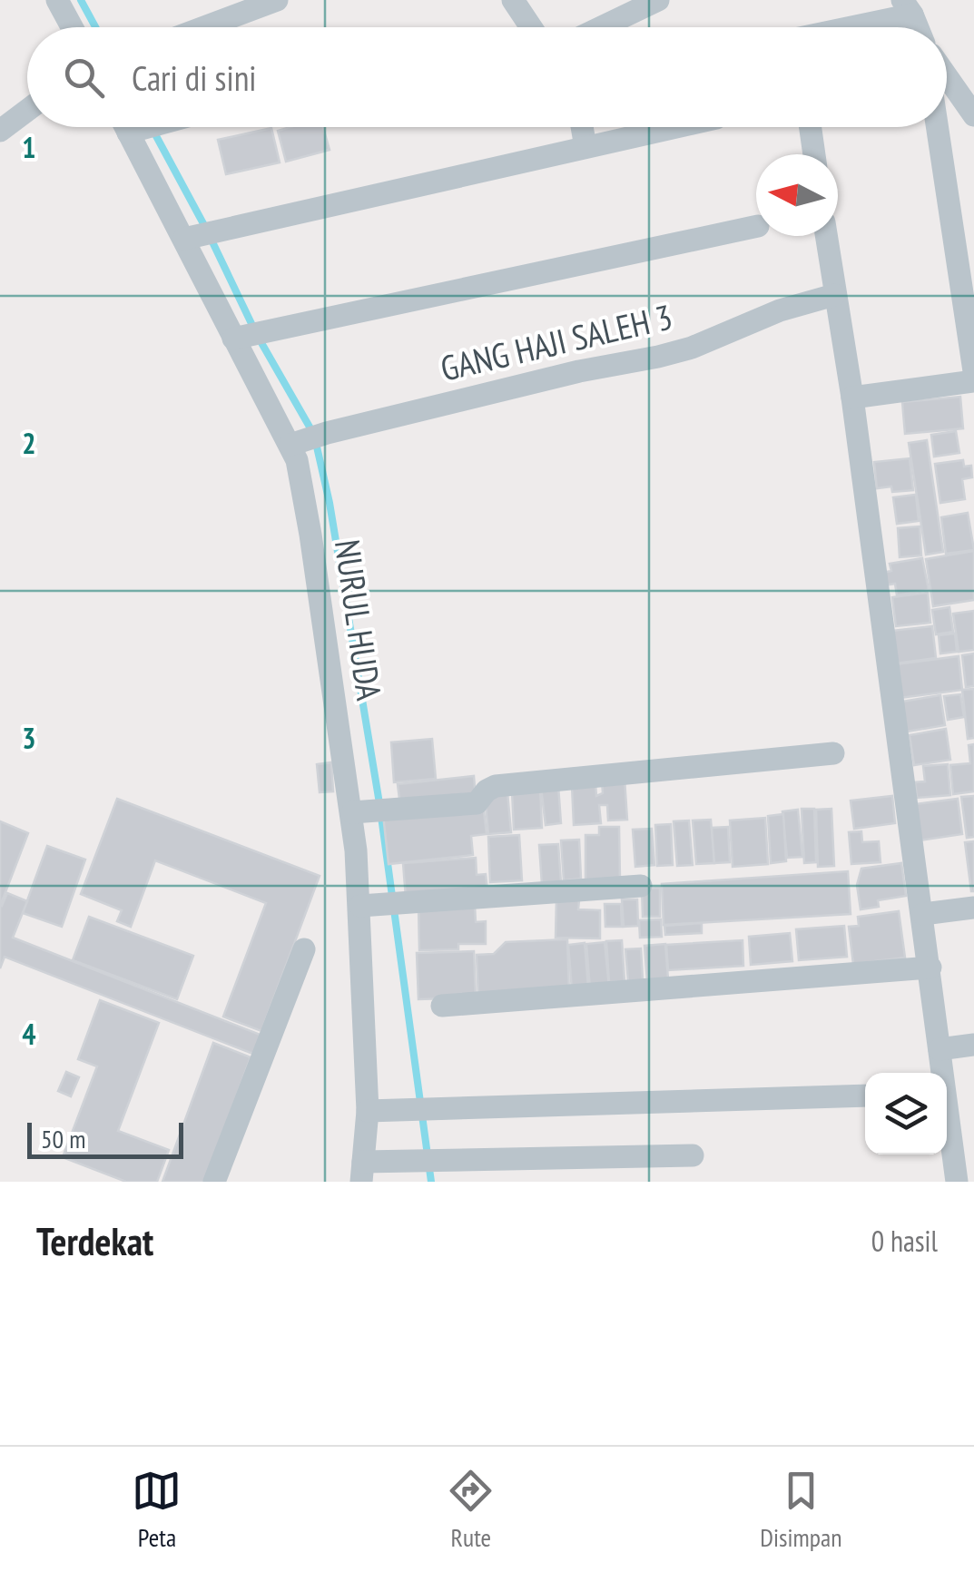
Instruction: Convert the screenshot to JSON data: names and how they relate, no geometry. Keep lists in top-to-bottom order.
{
  "streets": {
    "street": ["GANG HAJI SALEH 3", "NURUL HUDA"]
  },
  "crossings": [
    ["GANG HAJI SALEH 3", "NURUL HUDA"]
  ],
  "scale_bar": "50 m",
  "north": "left",
  "page": {
    "search": "Cari di sini",
    "scale": "50 m",
    "heading": ["Terdekat", "0 hasil"],
    "nav": ["Peta", "Rute", "Disimpan"]
  },
  "grid": {
    "rows": [
      "1",
      "2",
      "3",
      "4"
    ]
  }
}
